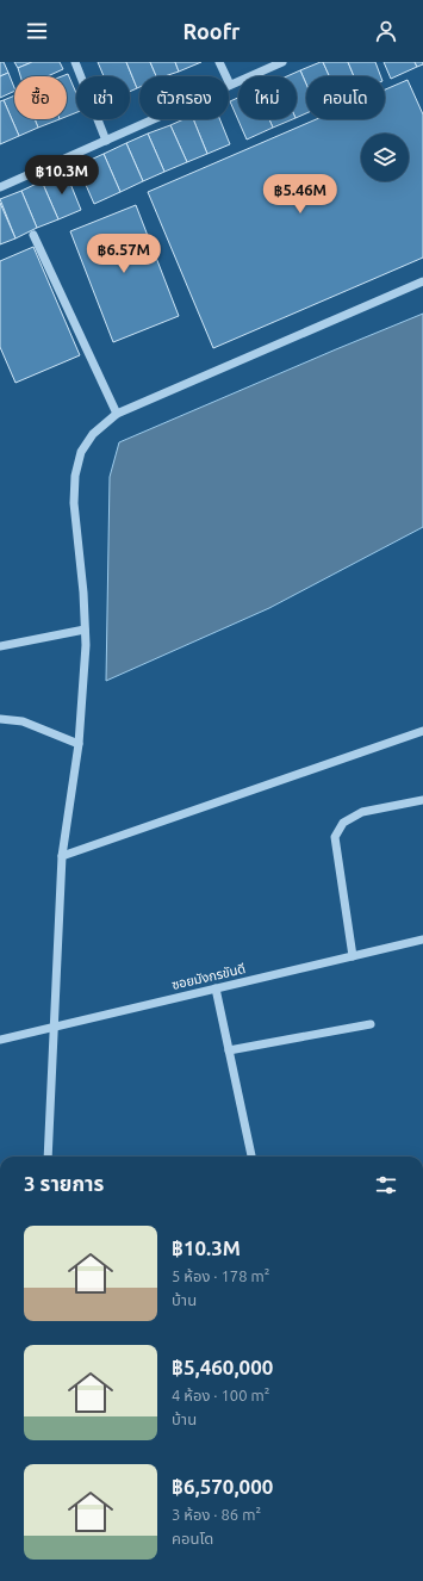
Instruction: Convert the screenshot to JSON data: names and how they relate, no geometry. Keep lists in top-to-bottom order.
{
  "streets": {
    "street": ["ซอยมังกรขันดี"]
  },
  "page": {
    "header": "Roofr",
    "chip": [
      "ซื้อ",
      "เช่า",
      "ตัวกรอง",
      "ใหม่",
      "คอนโด"
    ],
    "price": ["฿10.3M", "฿5.46M", "฿6.57M"],
    "heading": "3 รายการ",
    "list": [
      {
        "name": "฿10.3M",
        "note": "5 ห้อง · 178 m² · บ้าน"
      },
      {
        "name": "฿5,460,000",
        "note": "4 ห้อง · 100 m² · บ้าน"
      },
      {
        "name": "฿6,570,000",
        "note": "3 ห้อง · 86 m² · คอนโด"
      }
    ]
  }
}
